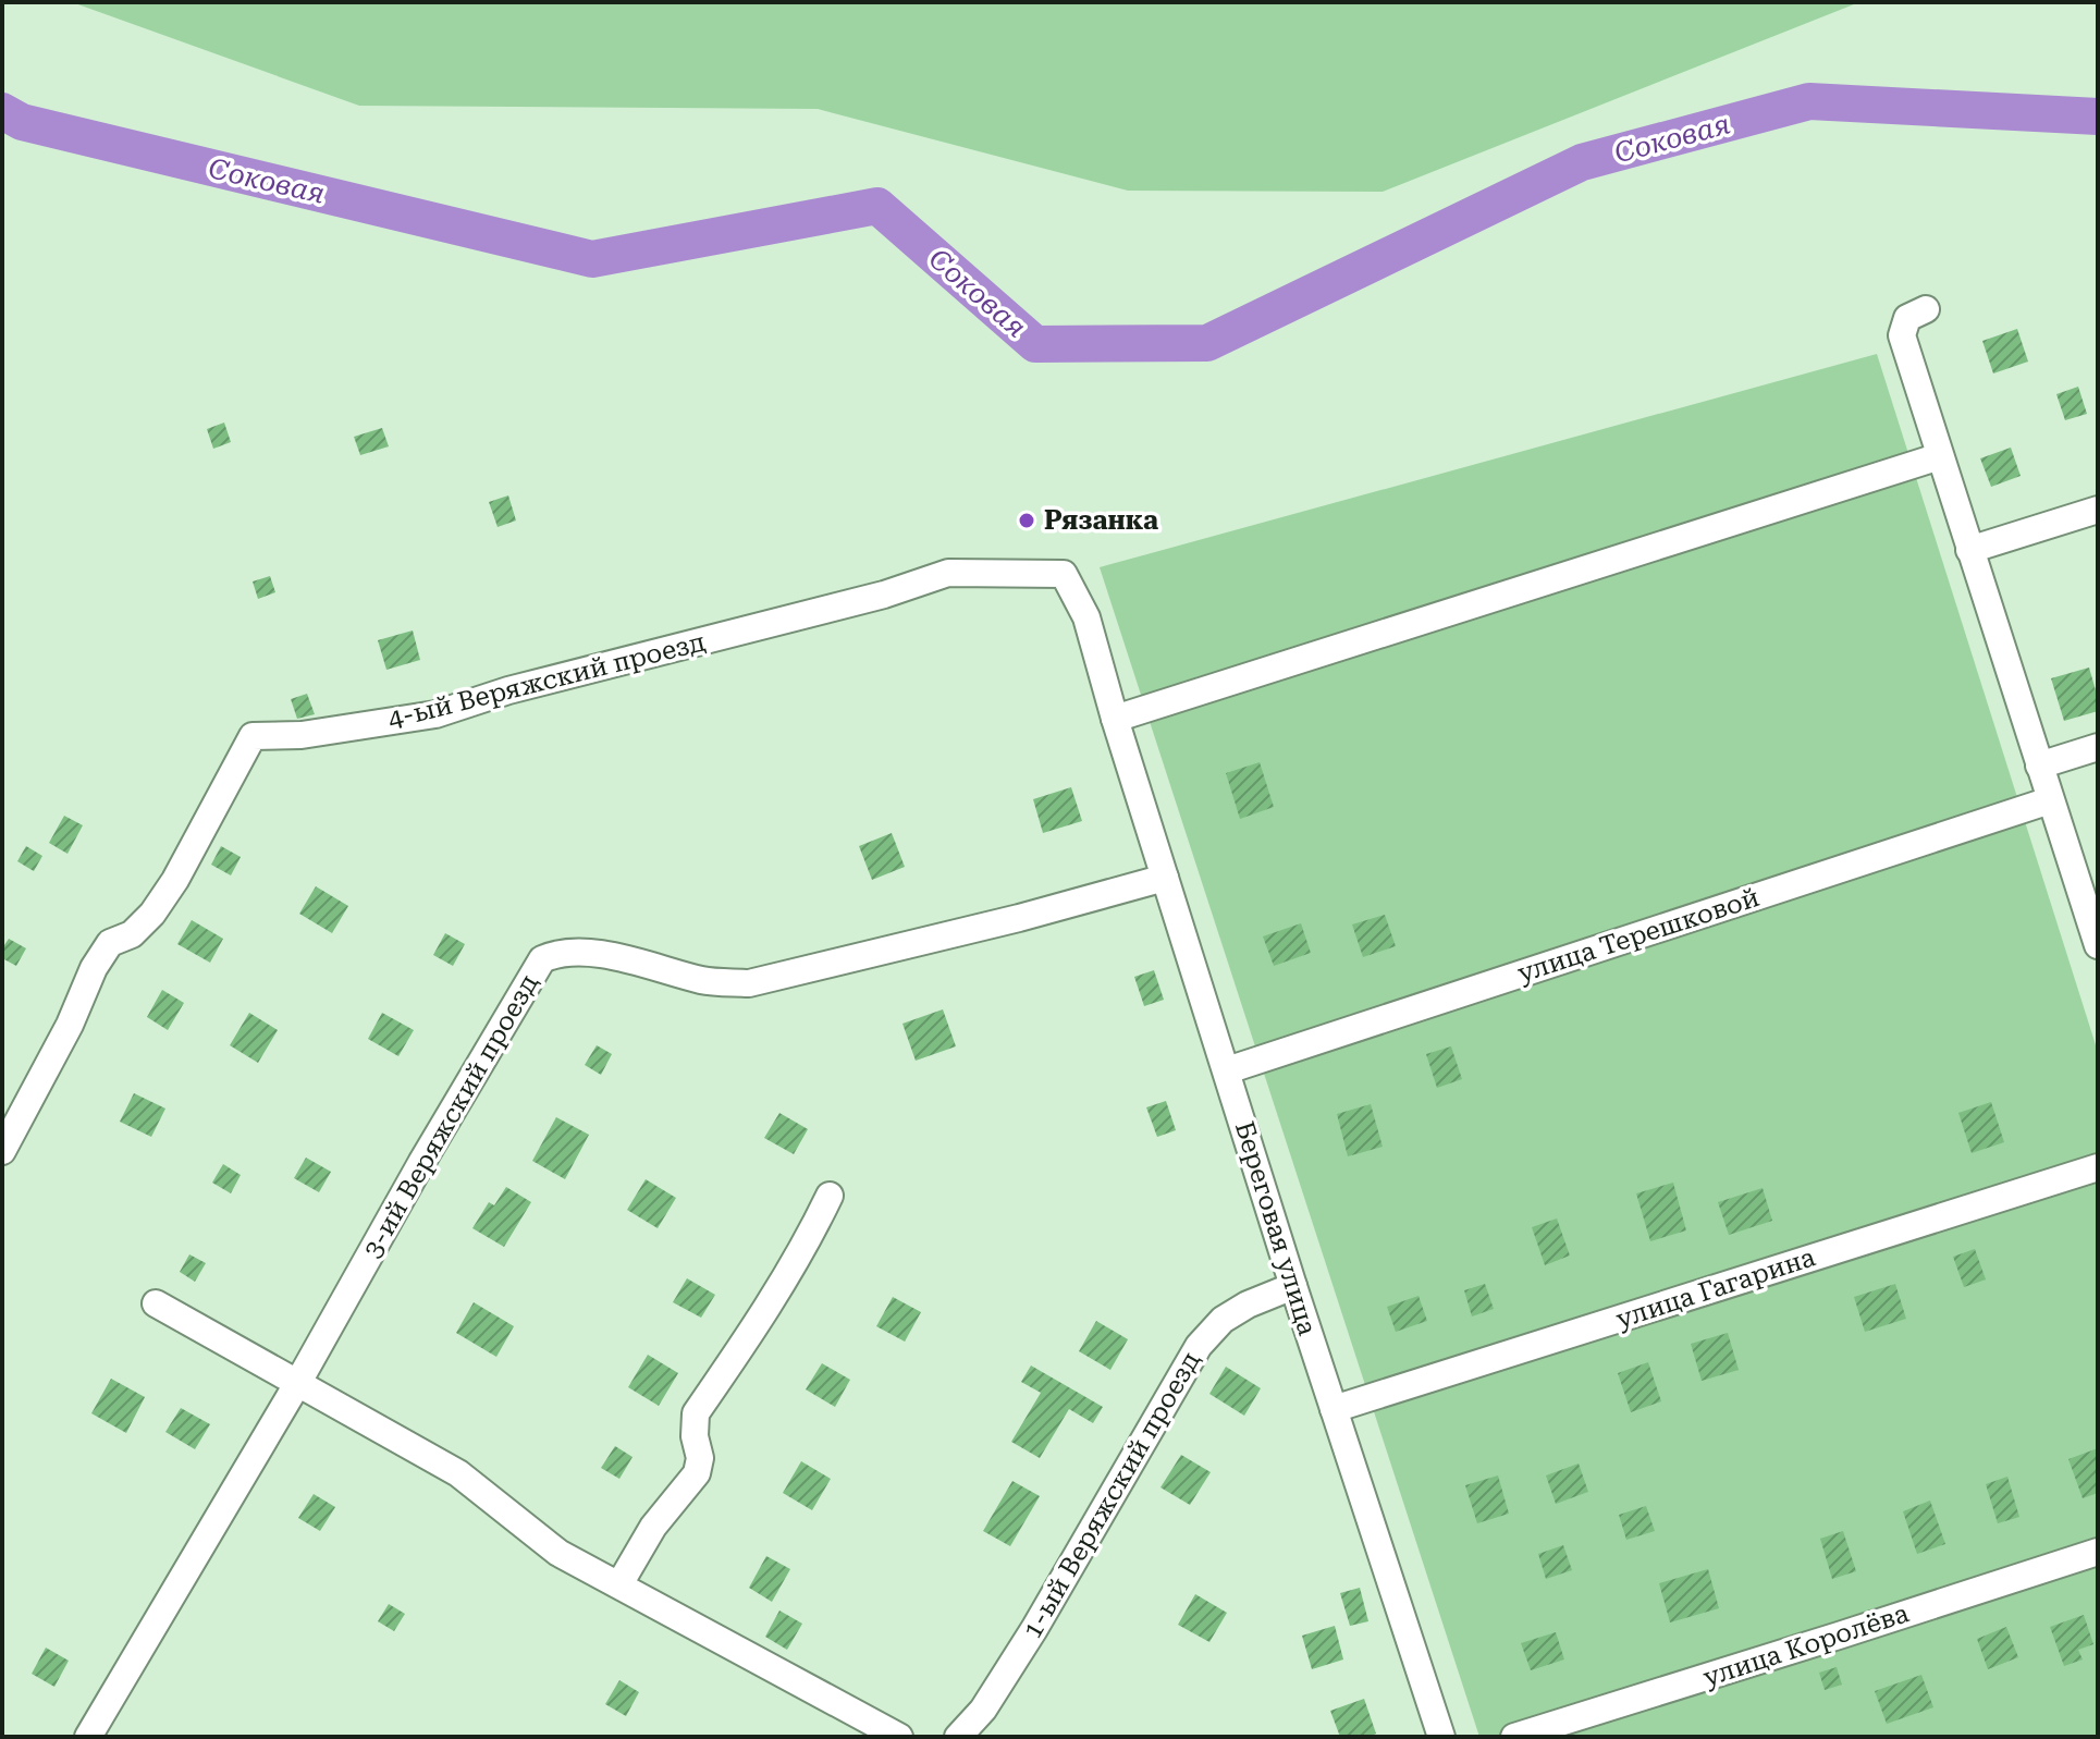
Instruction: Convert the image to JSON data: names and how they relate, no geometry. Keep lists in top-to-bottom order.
{
  "streets": {
    "street": [
      "4-ый Веряжский проезд",
      "улица Терешковой",
      "3-ий Веряжский проезд",
      "Береговая улица",
      "улица Гагарина",
      "1-ый Веряжский проезд",
      "улица Королёва"
    ]
  },
  "crossings": [
    ["4-ый Веряжский проезд", "Береговая улица"],
    ["улица Терешковой", "Береговая улица"],
    ["3-ий Веряжский проезд", "Береговая улица"],
    ["Береговая улица", "улица Гагарина"],
    ["Береговая улица", "1-ый Веряжский проезд"]
  ],
  "water": ["Соковая"],
  "places": ["Рязанка"]
}
